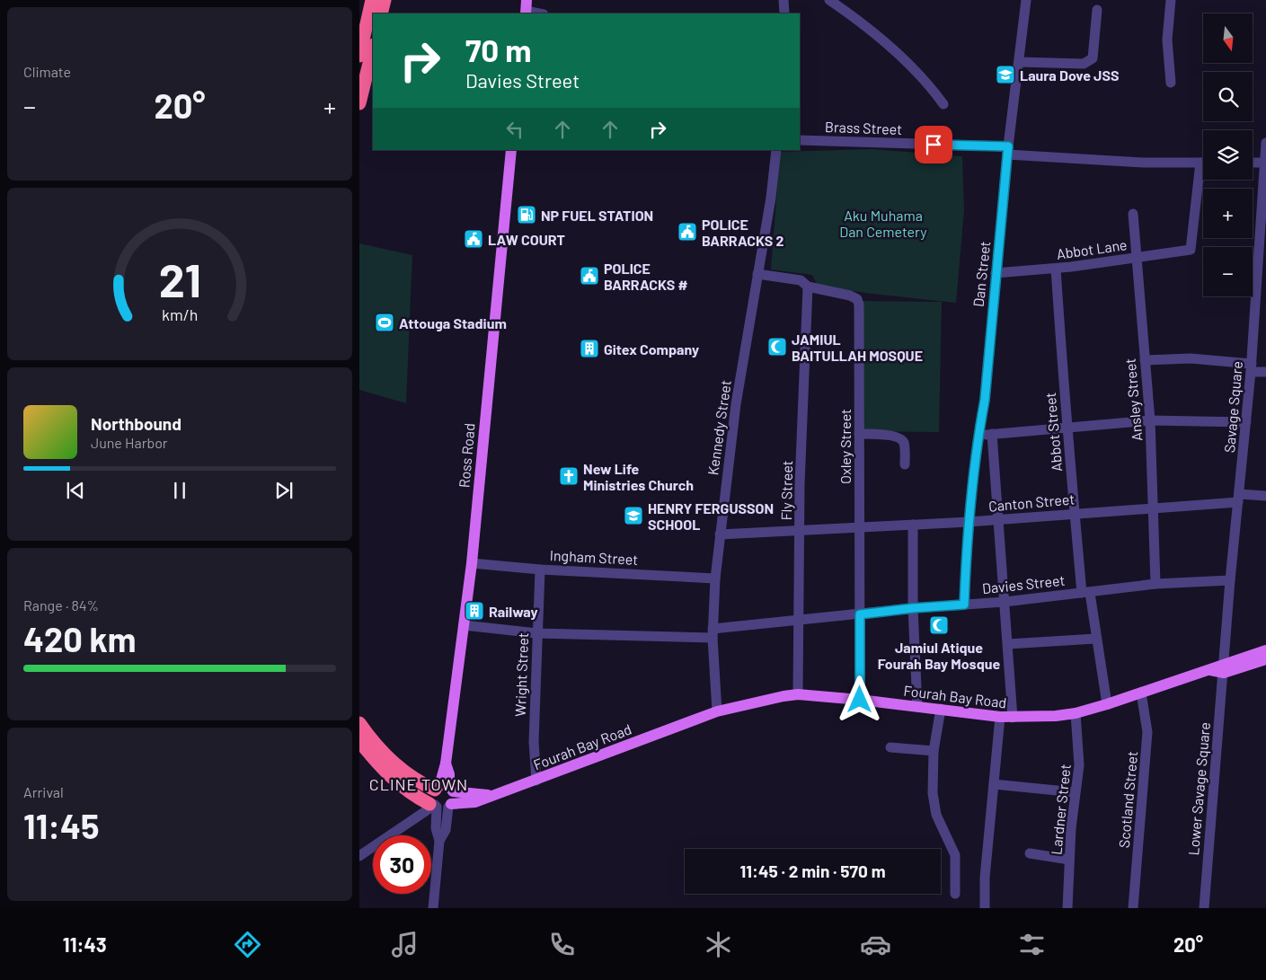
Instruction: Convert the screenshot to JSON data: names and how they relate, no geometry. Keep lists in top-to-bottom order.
{
  "streets": {
    "main road": ["Ross Road", "Fourah Bay Road"],
    "street": [
      "Brass Street",
      "Abbot Lane",
      "Dan Street",
      "Ansley Street",
      "Savage Square",
      "Kennedy Street",
      "Abbot Street",
      "Oxley Street",
      "Fly Street",
      "Canton Street",
      "Ingham Street",
      "Davies Street",
      "Wright Street",
      "Lower Savage Square",
      "Scotland Street",
      "Lardner Street"
    ]
  },
  "crossings": [
    ["Brass Street", "Dan Street"],
    ["Abbot Lane", "Dan Street"],
    ["Abbot Lane", "Ansley Street"],
    ["Abbot Lane", "Abbot Street"],
    ["Dan Street", "Canton Street"],
    ["Dan Street", "Davies Street"],
    ["Ansley Street", "Canton Street"],
    ["Ansley Street", "Davies Street"],
    ["Savage Square", "Canton Street"],
    ["Savage Square", "Davies Street"],
    ["Savage Square", "Fourah Bay Road"],
    ["Savage Square", "Lower Savage Square"],
    ["Kennedy Street", "Oxley Street"],
    ["Kennedy Street", "Canton Street"],
    ["Kennedy Street", "Ingham Street"],
    ["Kennedy Street", "Davies Street"],
    ["Kennedy Street", "Fourah Bay Road"],
    ["Abbot Street", "Canton Street"],
    ["Abbot Street", "Davies Street"],
    ["Abbot Street", "Fourah Bay Road"],
    ["Oxley Street", "Fly Street"],
    ["Oxley Street", "Canton Street"],
    ["Oxley Street", "Davies Street"],
    ["Oxley Street", "Fourah Bay Road"],
    ["Ross Road", "Ingham Street"],
    ["Ross Road", "Davies Street"],
    ["Fly Street", "Canton Street"],
    ["Fly Street", "Davies Street"],
    ["Fly Street", "Fourah Bay Road"],
    ["Ingham Street", "Wright Street"],
    ["Davies Street", "Wright Street"],
    ["Wright Street", "Fourah Bay Road"],
    ["Fourah Bay Road", "Lower Savage Square"],
    ["Fourah Bay Road", "Scotland Street"],
    ["Fourah Bay Road", "Lardner Street"]
  ],
  "districts": ["CLINE TOWN"],
  "parks": ["Aku Muhama Dan Cemetery"],
  "places": {
    "school or university": ["Laura Dove JSS", "HENRY FERGUSSON SCHOOL"],
    "fuel station": ["NP FUEL STATION"],
    "public building": ["POLICE BARRACKS 2", "LAW COURT", "POLICE BARRACKS #"],
    "sports": ["Attouga Stadium"],
    "mosque": ["JAMIUL BAITULLAH MOSQUE", "Jamiul Atique Fourah Bay Mosque"],
    "building": ["Gitex Company", "Railway"],
    "church": ["New Life Ministries Church"]
  },
  "north": "bottom",
  "page": {
    "tile": [
      "Climate",
      ["Range · 84%", "420 km"],
      ["Arrival", "11:45"]
    ],
    "map_buttons": ["+", "−"],
    "turn": ["70 m", "Davies Street"],
    "heat": ["−", "20°", "+"],
    "song": ["Northbound", "June Harbor"],
    "limit": "30",
    "trip": "11:45 · 2 min · 570 m",
    "tabs": ["11:43", "20°"],
    "gauge": ["21", "km/h"]
  }
}
